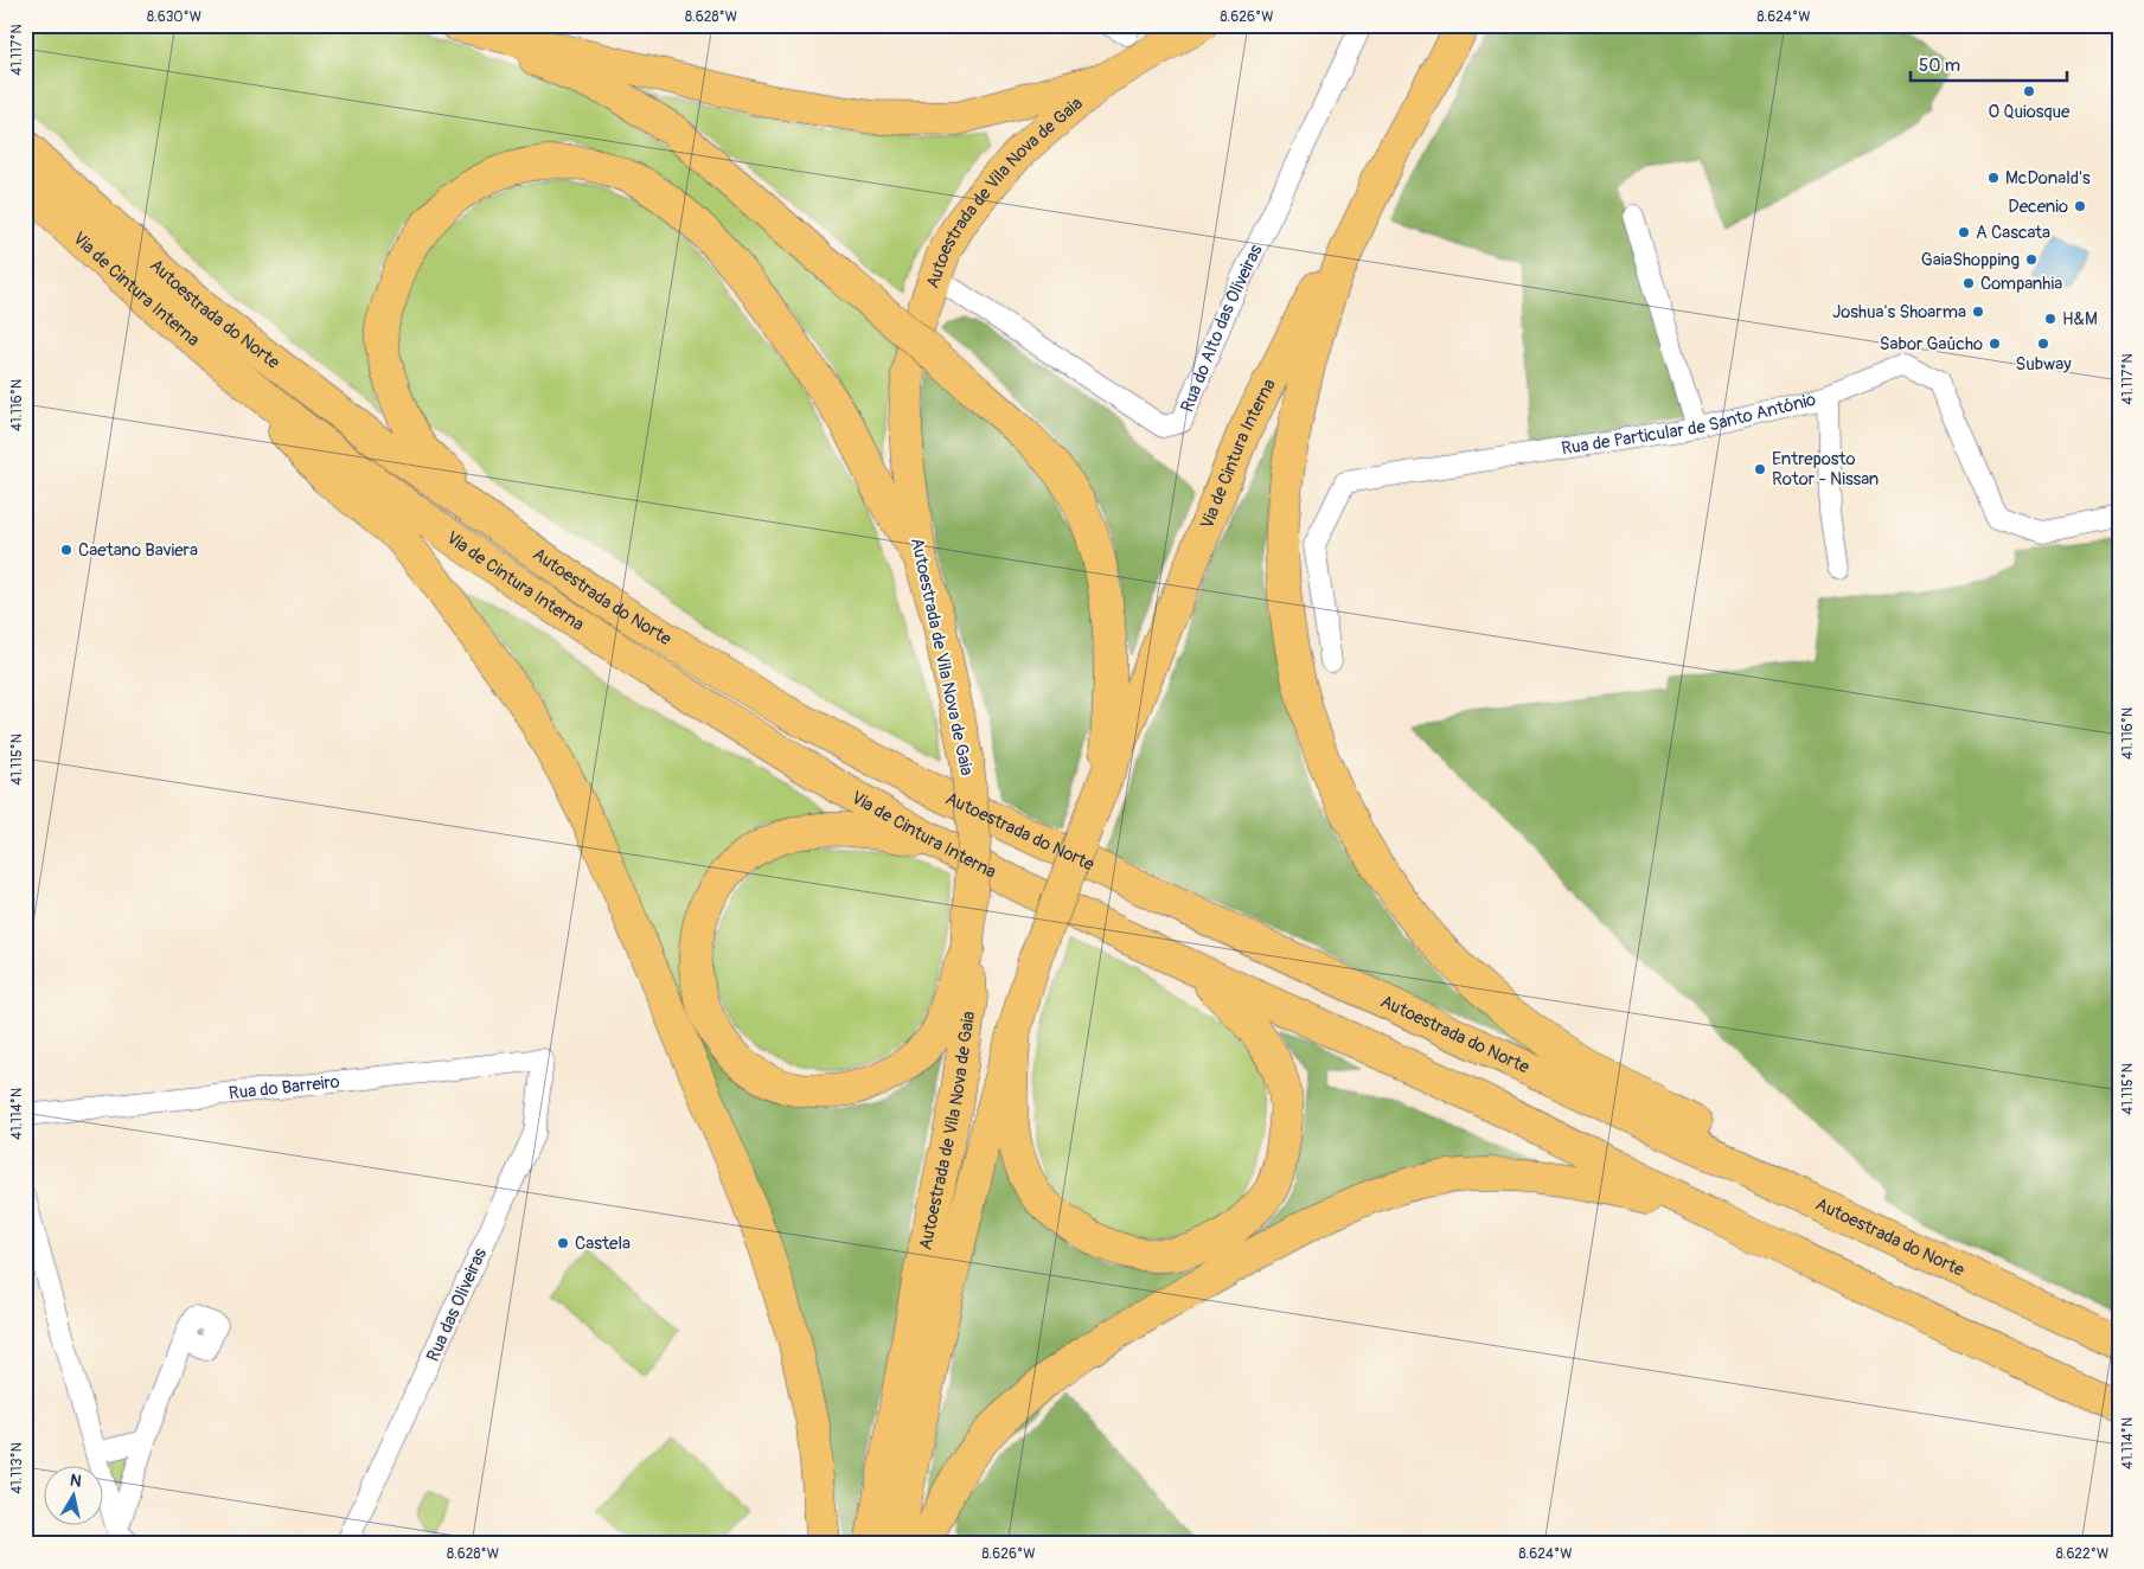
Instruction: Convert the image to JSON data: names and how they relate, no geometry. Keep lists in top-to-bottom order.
{
  "streets": {
    "highway": ["Autoestrada de Vila Nova de Gaia", "Via de Cintura Interna", "Autoestrada do Norte"],
    "street": [
      "Rua do Alto das Oliveiras",
      "Rua de Particular de Santo António",
      "Rua do Barreiro",
      "Rua das Oliveiras"
    ]
  },
  "crossings": [
    ["Autoestrada de Vila Nova de Gaia", "Via de Cintura Interna"],
    ["Rua do Barreiro", "Rua das Oliveiras"]
  ],
  "places": [
    "O Quiosque",
    "McDonald's",
    "Decenio",
    "A Cascata",
    "GaiaShopping",
    "Companhia",
    "Joshua's Shoarma",
    "H&M",
    "Sabor Gaúcho",
    "Subway",
    "Entreposto Rotor - Nissan",
    "Caetano Baviera",
    "Castela"
  ],
  "scale_bar": "50 m",
  "north": "top",
  "coordinates": [
    "8.630°W",
    "8.628°W",
    "8.626°W",
    "8.624°W",
    "41.117°N",
    "41.116°N",
    "41.115°N",
    "41.114°N",
    "41.113°N",
    "8.622°W"
  ]
}
